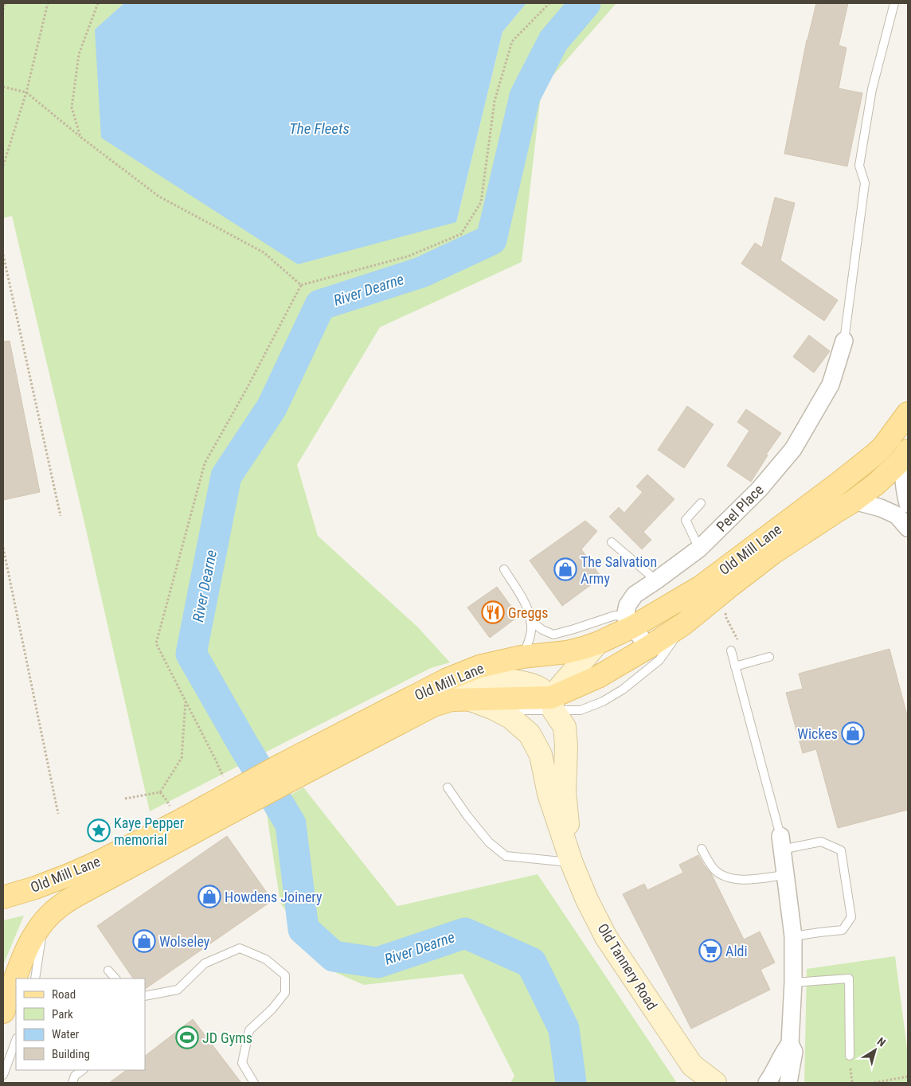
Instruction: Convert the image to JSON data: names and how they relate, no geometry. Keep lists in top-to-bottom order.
{
  "streets": {
    "main road": ["Old Mill Lane"],
    "street": ["Peel Place", "Old Tannery Road"]
  },
  "crossings": [
    ["Peel Place", "Old Mill Lane"],
    ["Old Mill Lane", "Old Tannery Road"]
  ],
  "water": ["The Fleets", "River Dearne"],
  "places": {
    "shop": [
      "The Salvation Army",
      "Wickes",
      "Howdens Joinery",
      "Wolseley"
    ],
    "restaurant": ["Greggs"],
    "place": ["Kaye Pepper memorial"],
    "supermarket": ["Aldi"],
    "sports": ["JD Gyms"]
  },
  "legend": [
    "Road",
    "Park",
    "Water",
    "Building"
  ],
  "north": "top right"
}
